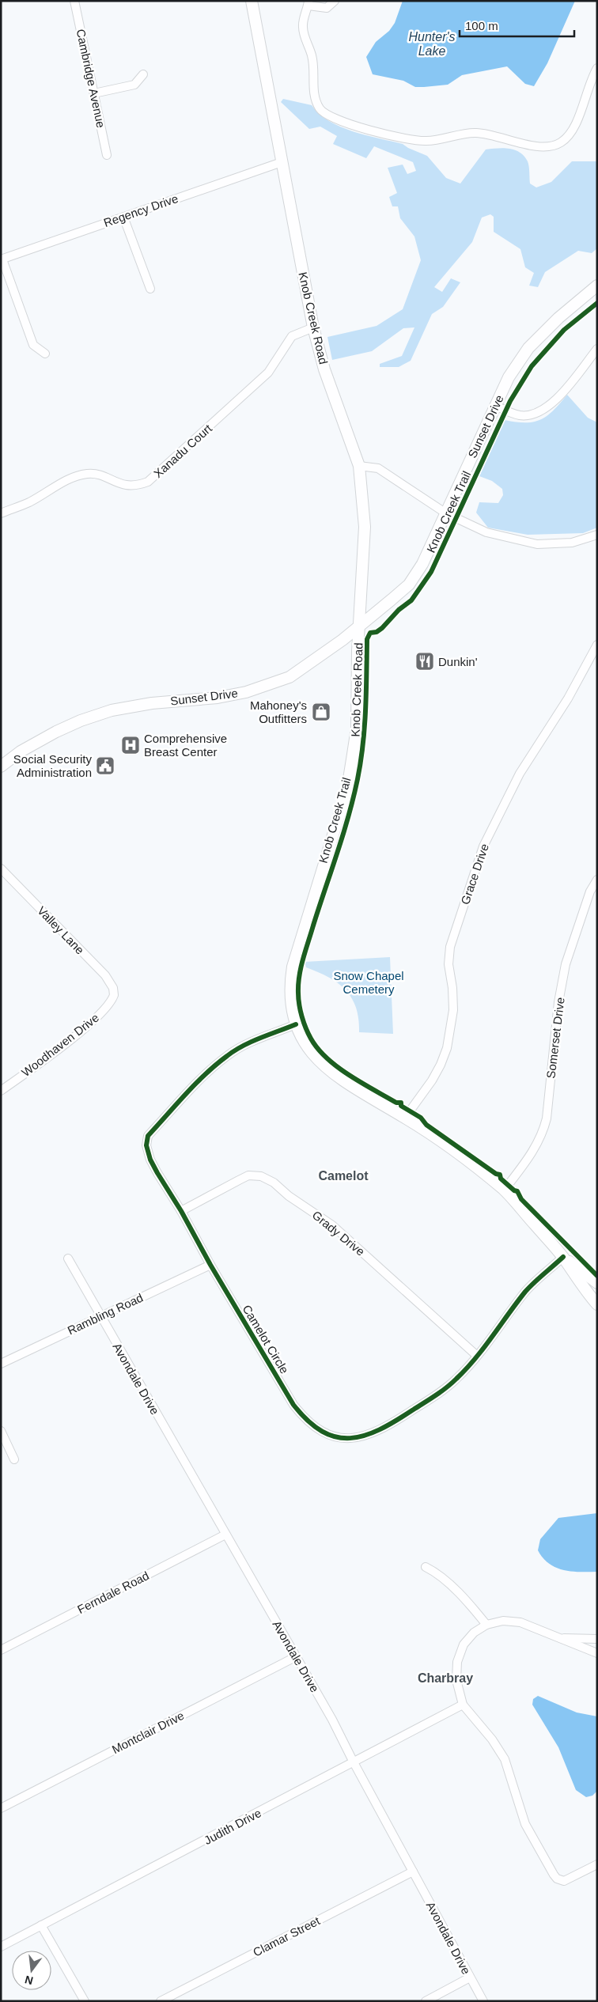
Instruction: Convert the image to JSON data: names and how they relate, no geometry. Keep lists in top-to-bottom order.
{
  "streets": {
    "main road": ["Knob Creek Road", "Sunset Drive"],
    "street": [
      "Cambridge Avenue",
      "Regency Drive",
      "Xanadu Court",
      "Grace Drive",
      "Valley Lane",
      "Somerset Drive",
      "Woodhaven Drive",
      "Grady Drive",
      "Rambling Road",
      "Camelot Circle",
      "Avondale Drive",
      "Ferndale Road",
      "Montclair Drive",
      "Judith Drive",
      "Clamar Street"
    ],
    "cycle path": ["Knob Creek Trail"]
  },
  "crossings": [
    ["Regency Drive", "Knob Creek Road"],
    ["Knob Creek Road", "Sunset Drive"],
    ["Knob Creek Road", "Xanadu Court"],
    ["Knob Creek Road", "Grace Drive"],
    ["Knob Creek Road", "Somerset Drive"],
    ["Knob Creek Road", "Camelot Circle"],
    ["Valley Lane", "Woodhaven Drive"],
    ["Grady Drive", "Camelot Circle"],
    ["Rambling Road", "Camelot Circle"],
    ["Rambling Road", "Avondale Drive"],
    ["Avondale Drive", "Ferndale Road"],
    ["Avondale Drive", "Montclair Drive"],
    ["Avondale Drive", "Judith Drive"],
    ["Avondale Drive", "Clamar Street"]
  ],
  "districts": ["Camelot", "Charbray"],
  "water": ["Hunter's Lake"],
  "parks": ["Snow Chapel Cemetery"],
  "places": {
    "restaurant": ["Dunkin'"],
    "shop": ["Mahoney's Outfitters"],
    "hospital": ["Comprehensive Breast Center"],
    "public building": ["Social Security Administration"]
  },
  "scale_bar": "100 m",
  "north": "bottom"
}
